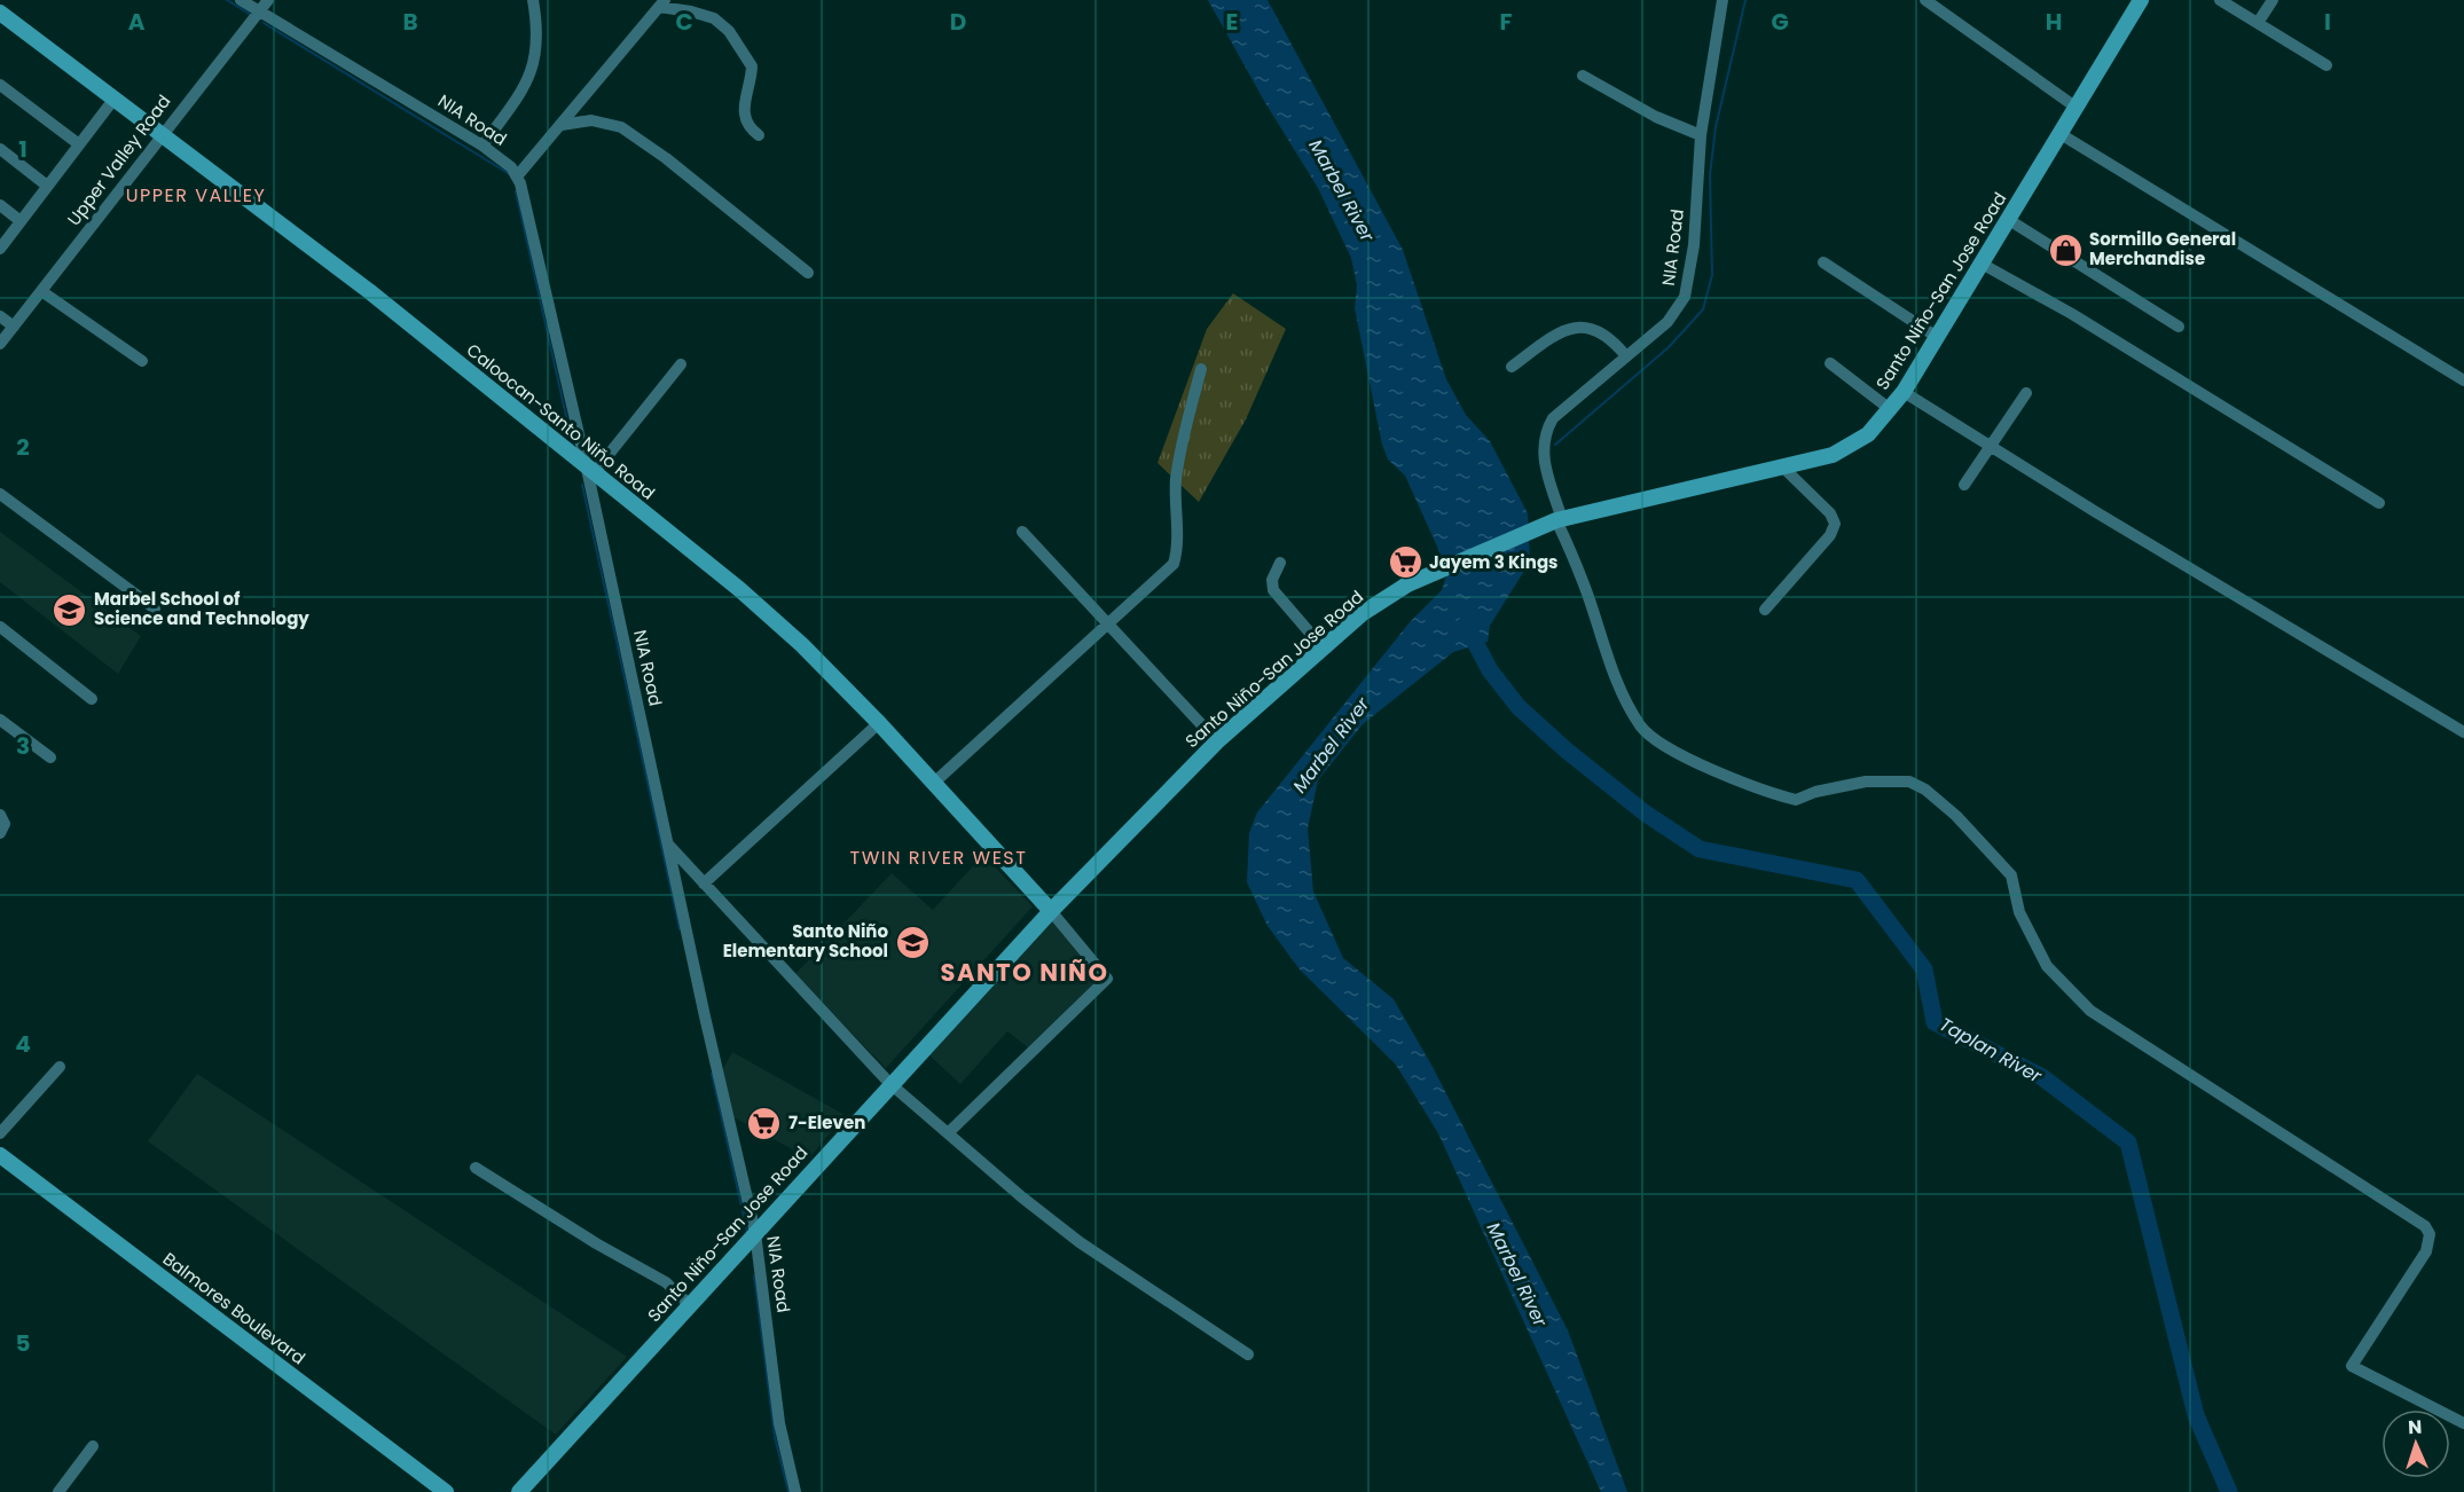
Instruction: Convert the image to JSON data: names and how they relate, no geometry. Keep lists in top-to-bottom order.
{
  "streets": {
    "main road": ["Santo Niño-San Jose Road", "Caloocan-Santo Niño Road", "Balmores Boulevard"],
    "street": ["NIA Road", "Upper Valley Road"]
  },
  "crossings": [
    ["NIA Road", "Upper Valley Road"],
    ["NIA Road", "Santo Niño-San Jose Road"],
    ["NIA Road", "Caloocan-Santo Niño Road"],
    ["Upper Valley Road", "Caloocan-Santo Niño Road"],
    ["Santo Niño-San Jose Road", "Caloocan-Santo Niño Road"]
  ],
  "districts": ["UPPER VALLEY", "TWIN RIVER WEST", "SANTO NIÑO"],
  "water": ["Marbel River", "Taplan River"],
  "places": {
    "shop": ["Sormillo General Merchandise"],
    "supermarket": ["Jayem 3 Kings", "7-Eleven"],
    "school or university": ["Marbel School of Science and Technology", "Santo Niño Elementary School"]
  },
  "north": "top",
  "grid": {
    "columns": [
      "A",
      "B",
      "C",
      "D",
      "E",
      "F",
      "G",
      "H",
      "I"
    ],
    "rows": [
      "1",
      "2",
      "3",
      "4",
      "5"
    ]
  }
}
